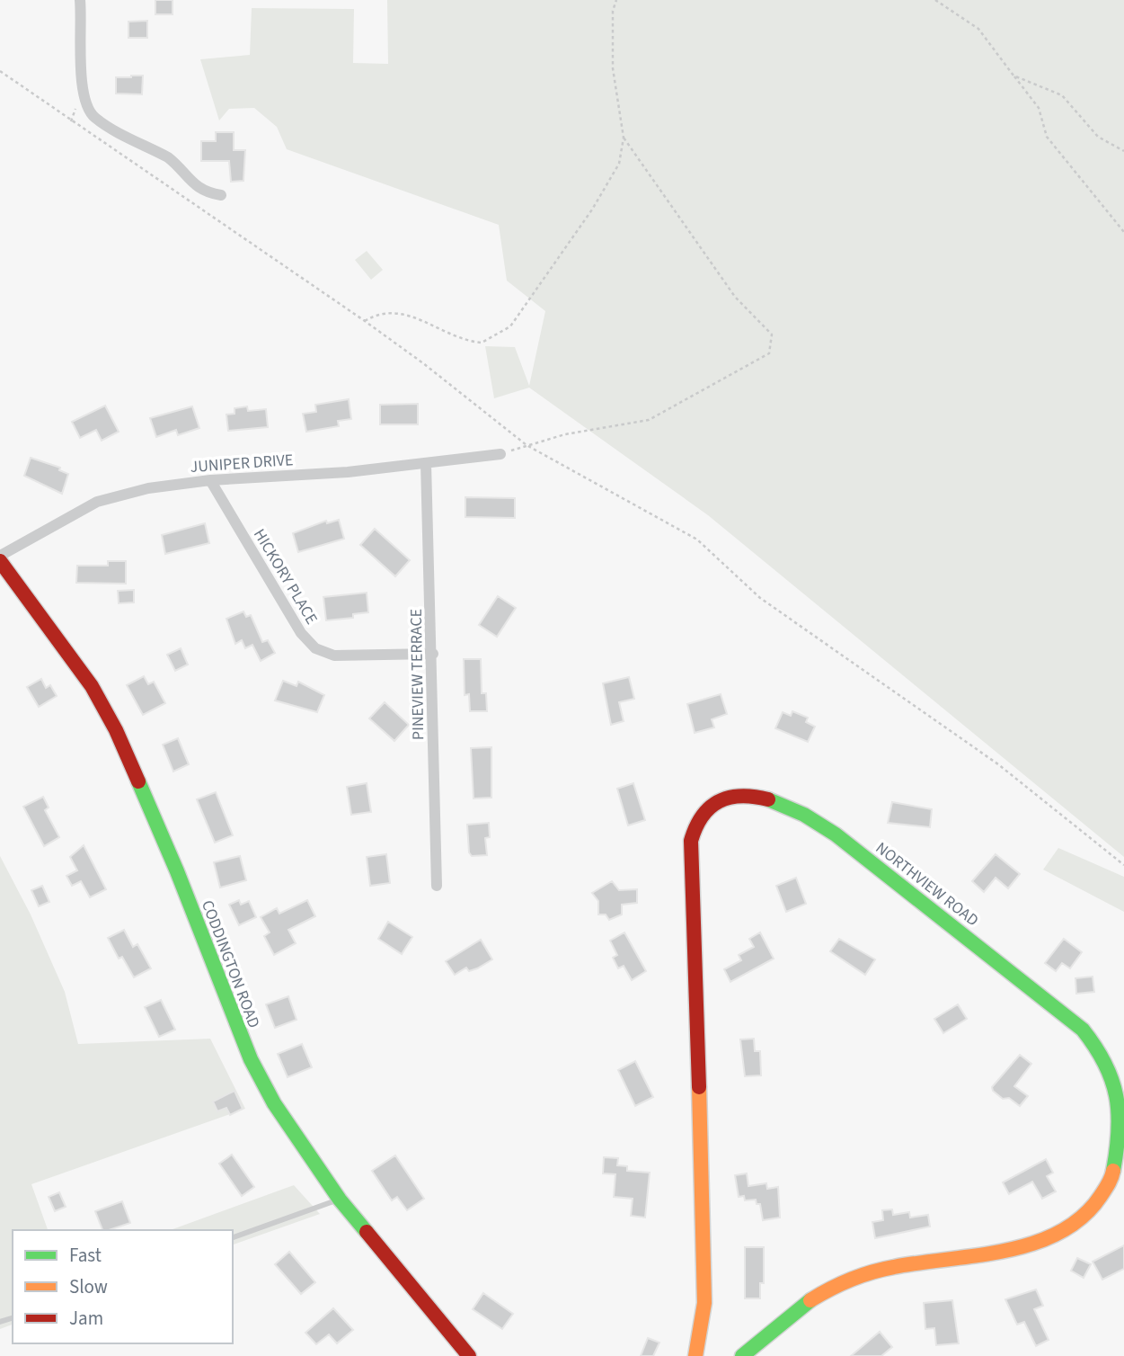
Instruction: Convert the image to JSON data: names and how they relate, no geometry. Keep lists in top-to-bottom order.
{
  "streets": {
    "street": [
      "JUNIPER DRIVE",
      "HICKORY PLACE",
      "PINEVIEW TERRACE",
      "NORTHVIEW ROAD",
      "CODDINGTON ROAD"
    ]
  },
  "crossings": [
    ["JUNIPER DRIVE", "HICKORY PLACE"],
    ["JUNIPER DRIVE", "PINEVIEW TERRACE"],
    ["HICKORY PLACE", "PINEVIEW TERRACE"]
  ],
  "legend": ["Fast", "Slow", "Jam"]
}
